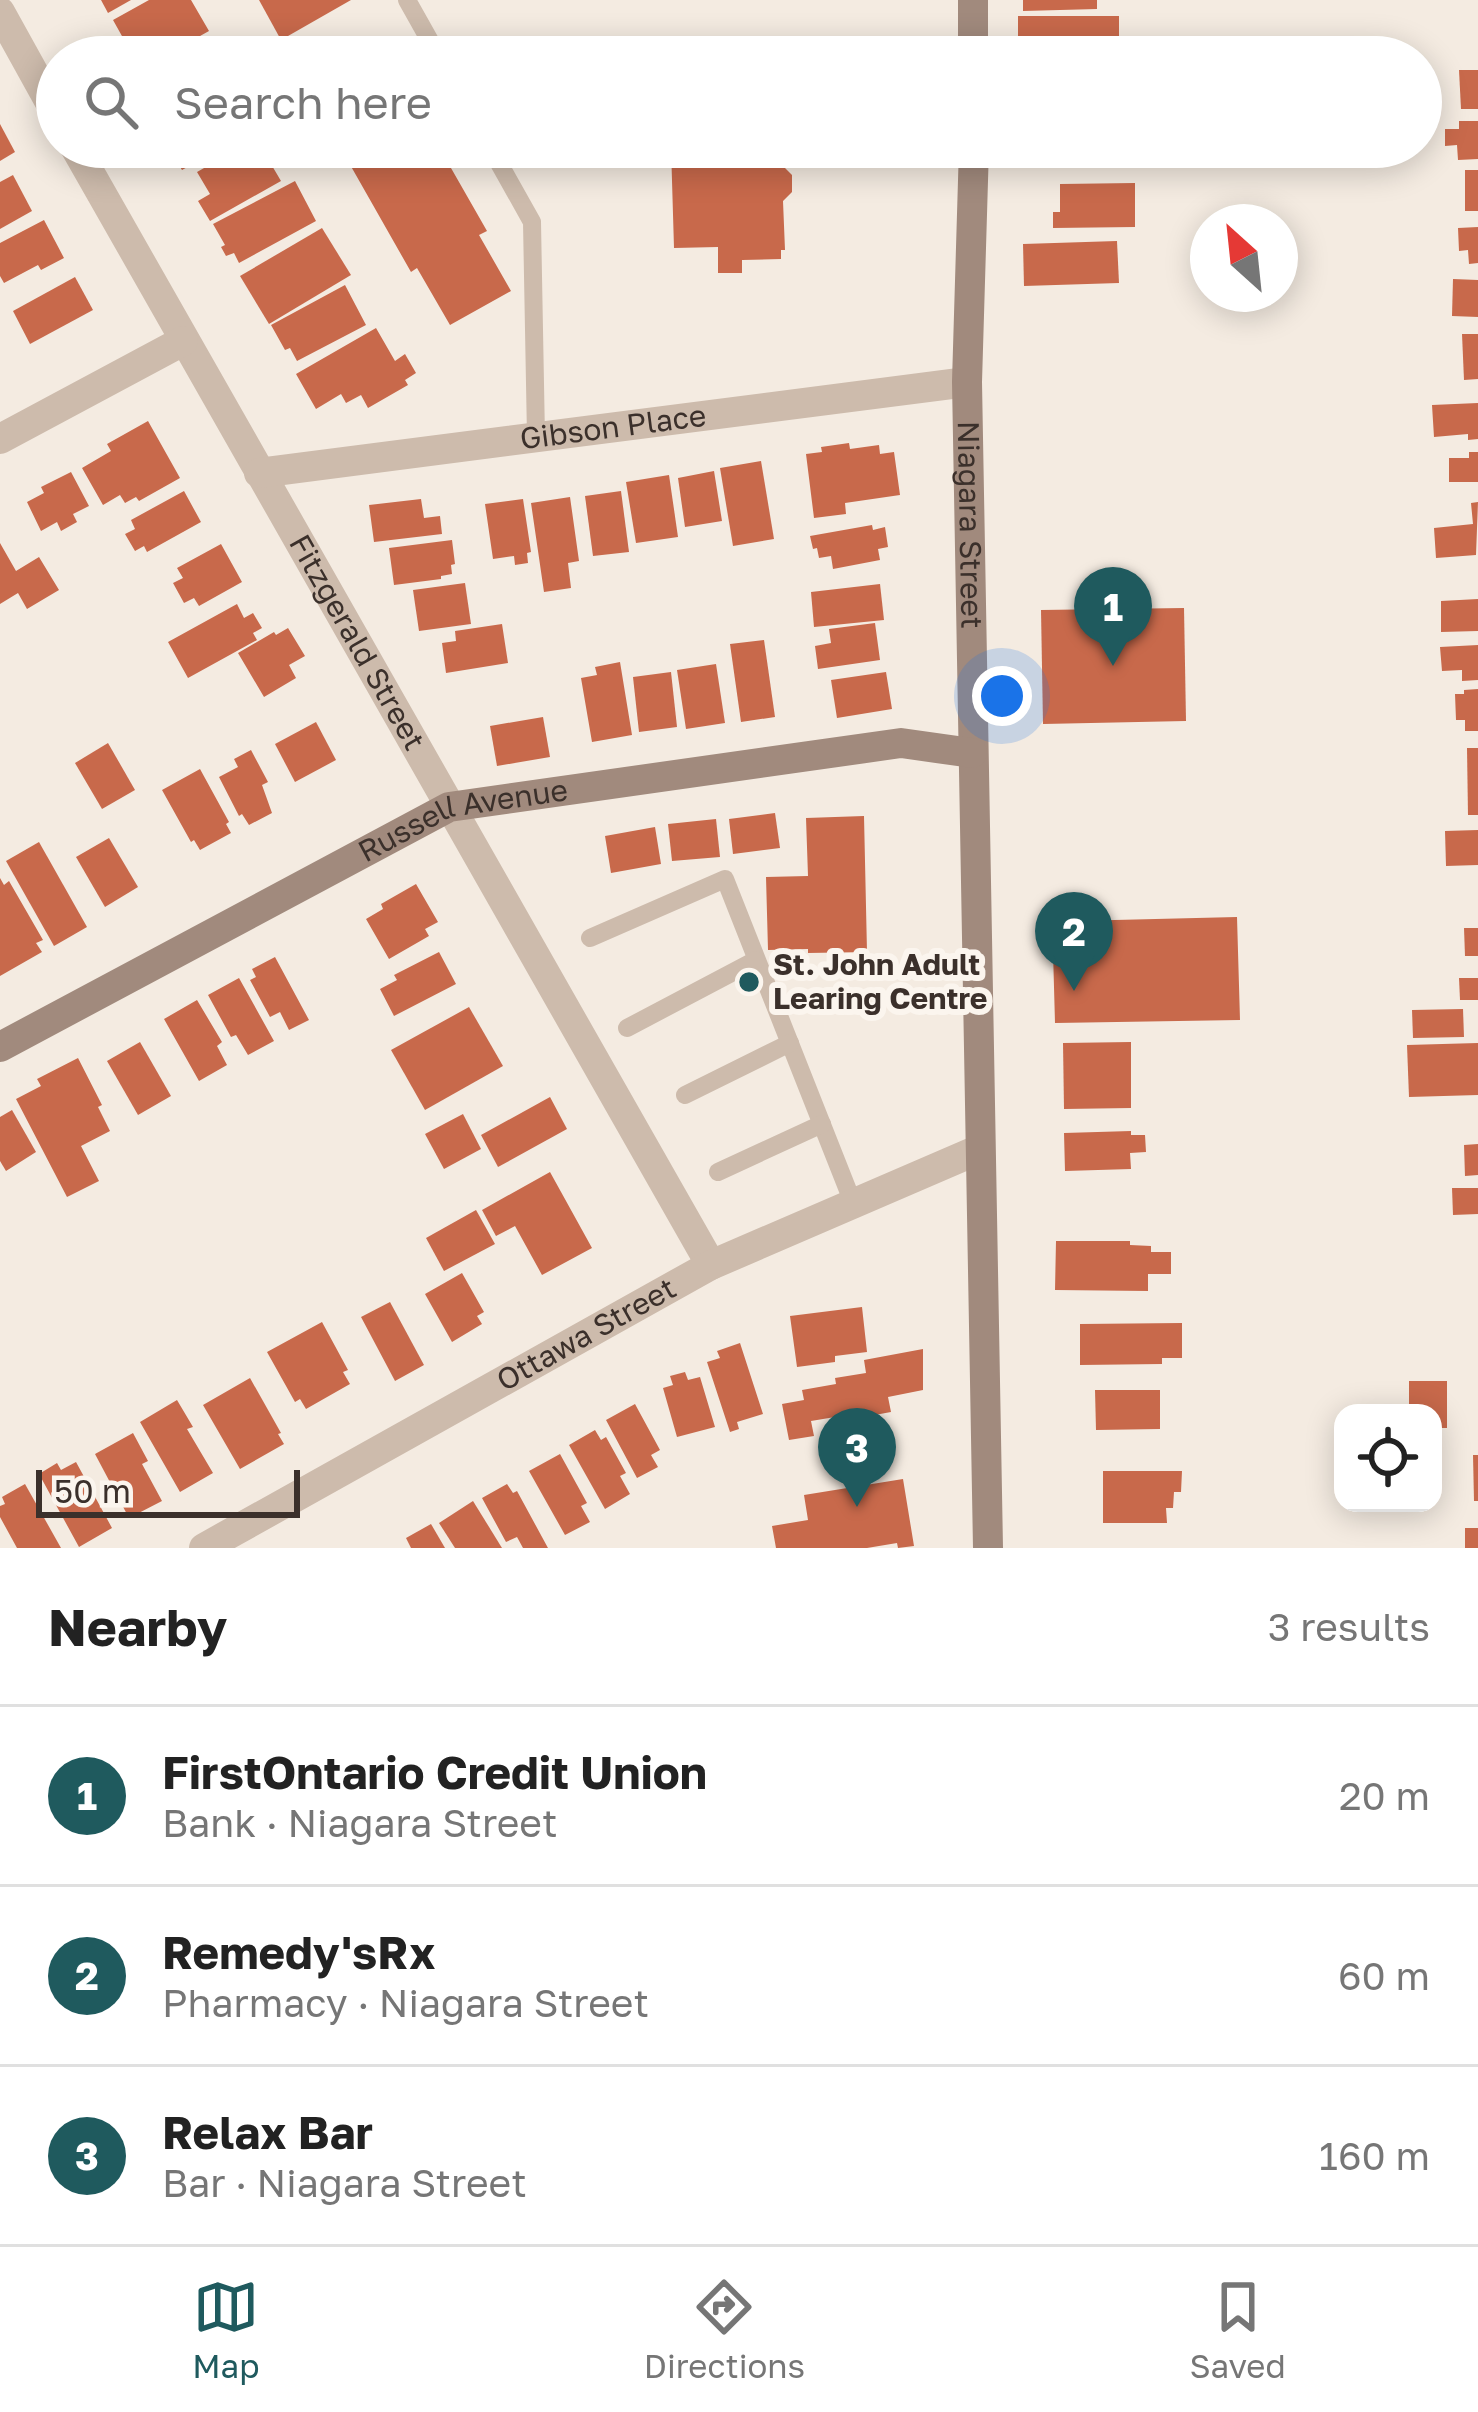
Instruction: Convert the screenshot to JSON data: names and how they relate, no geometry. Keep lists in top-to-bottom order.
{
  "streets": {
    "main road": ["Niagara Street", "Russell Avenue"],
    "street": ["Gibson Place", "Fitzgerald Street", "Ottawa Street"]
  },
  "crossings": [
    ["Gibson Place", "Niagara Street"],
    ["Gibson Place", "Fitzgerald Street"],
    ["Niagara Street", "Russell Avenue"],
    ["Niagara Street", "Ottawa Street"],
    ["Fitzgerald Street", "Russell Avenue"],
    ["Fitzgerald Street", "Ottawa Street"]
  ],
  "places": ["St. John Adult Learing Centre"],
  "scale_bar": "50 m",
  "north": "top left",
  "page": {
    "search": "Search here",
    "pins": ["1", "2", "3"],
    "scale": "50 m",
    "heading": ["Nearby", "3 results"],
    "list": [
      {
        "mark": "1",
        "name": "FirstOntario Credit Union",
        "note": "Bank · Niagara Street",
        "value": "20 m"
      },
      {
        "mark": "2",
        "name": "Remedy'sRx",
        "note": "Pharmacy · Niagara Street",
        "value": "60 m"
      },
      {
        "mark": "3",
        "name": "Relax Bar",
        "note": "Bar · Niagara Street",
        "value": "160 m"
      }
    ],
    "nav": ["Map", "Directions", "Saved"]
  }
}
